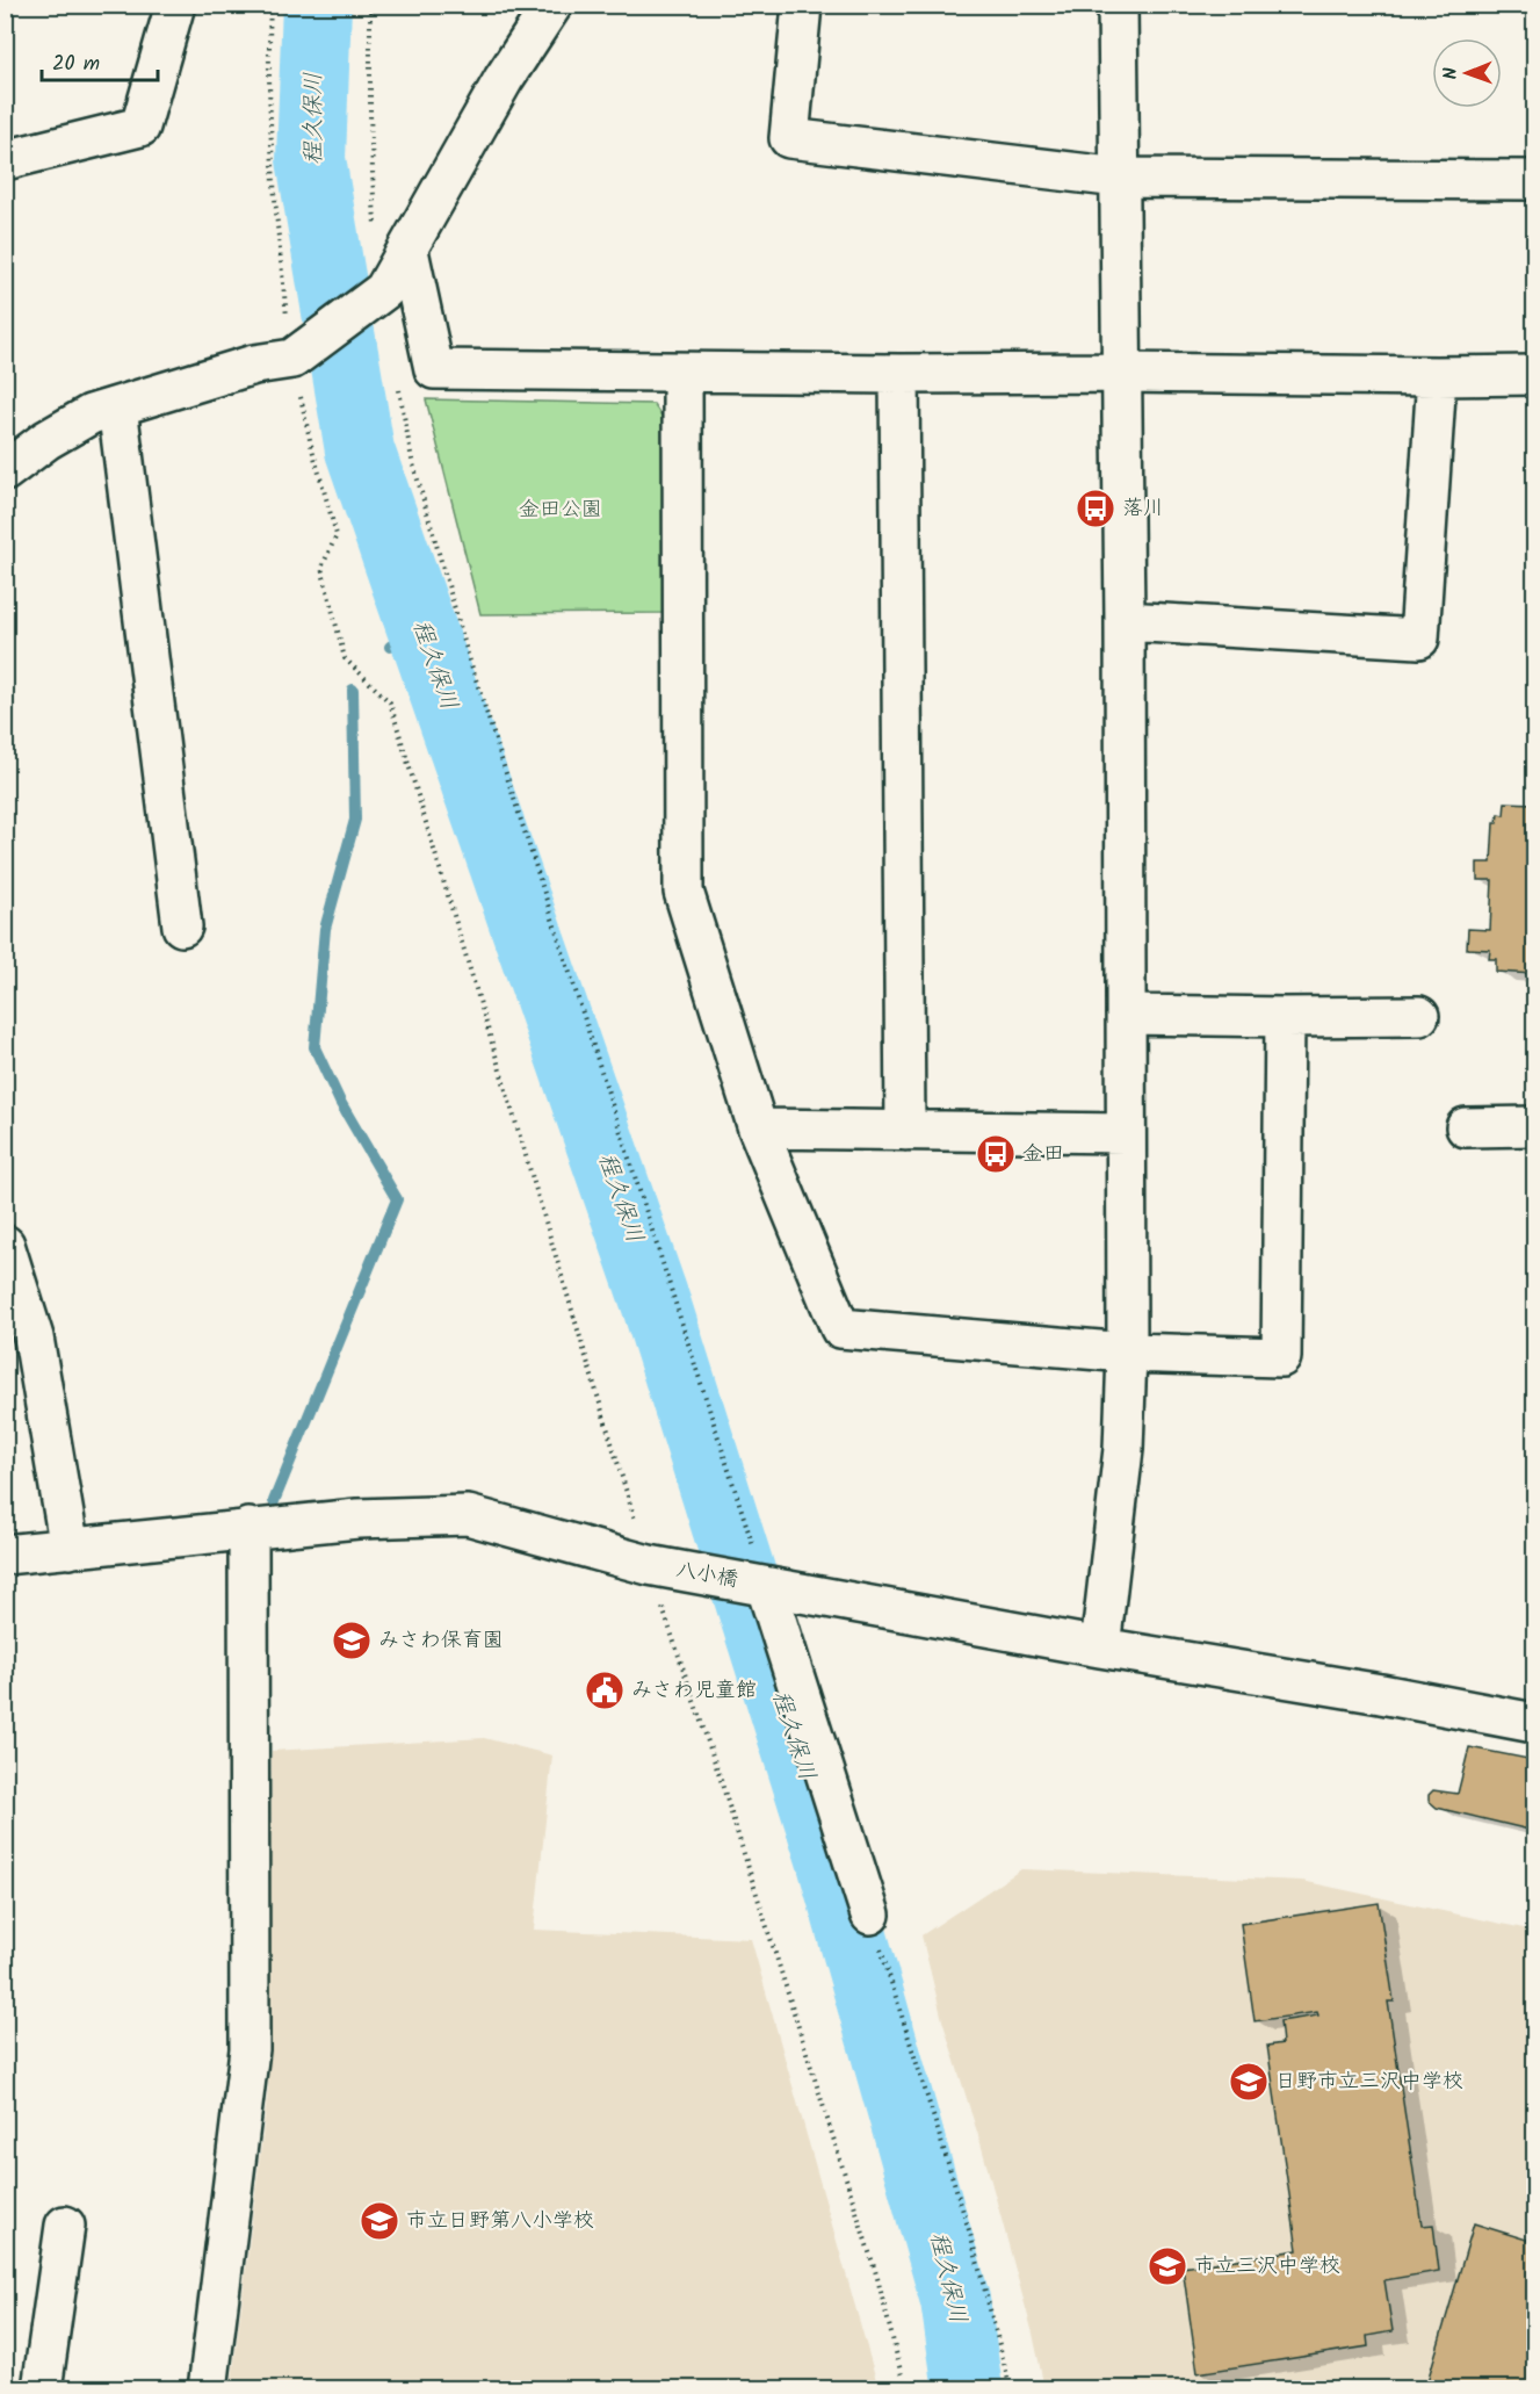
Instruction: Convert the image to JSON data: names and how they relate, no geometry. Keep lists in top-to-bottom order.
{
  "streets": {
    "street": ["八小橋"]
  },
  "water": ["程久保川"],
  "parks": ["金田公園"],
  "places": {
    "bus stop": ["落川", "金田"],
    "school or university": [
      "みさわ保育園",
      "日野市立三沢中学校",
      "市立日野第八小学校",
      "市立三沢中学校"
    ],
    "public building": ["みさわ児童館"]
  },
  "scale_bar": "20 m",
  "north": "left"
}
